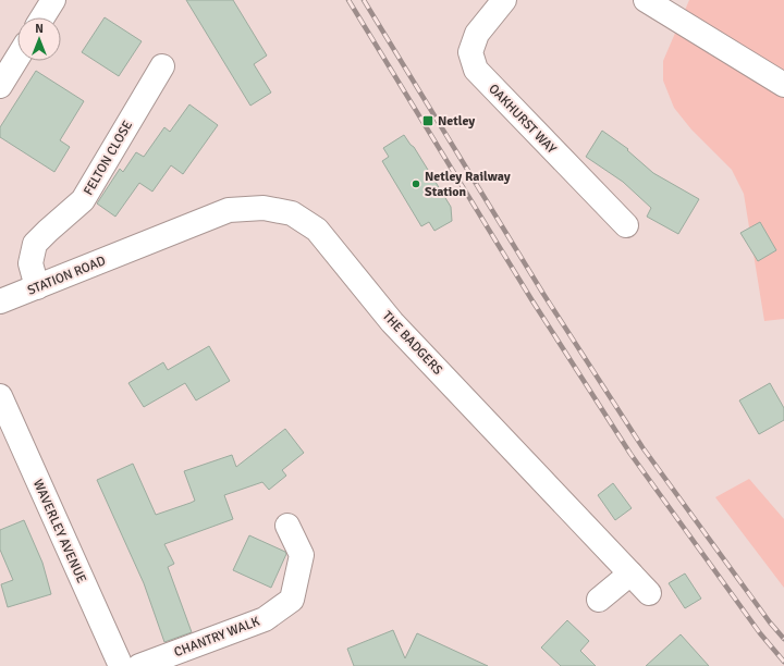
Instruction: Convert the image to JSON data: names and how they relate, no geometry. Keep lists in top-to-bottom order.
{
  "streets": {
    "street": [
      "OAKHURST WAY",
      "FELTON CLOSE",
      "STATION ROAD",
      "THE BADGERS",
      "WAVERLEY AVENUE",
      "CHANTRY WALK"
    ]
  },
  "crossings": [
    ["FELTON CLOSE", "STATION ROAD"],
    ["STATION ROAD", "THE BADGERS"]
  ],
  "places": {
    "transit": ["Netley"],
    "other": ["Netley Railway Station"]
  },
  "north": "top"
}
